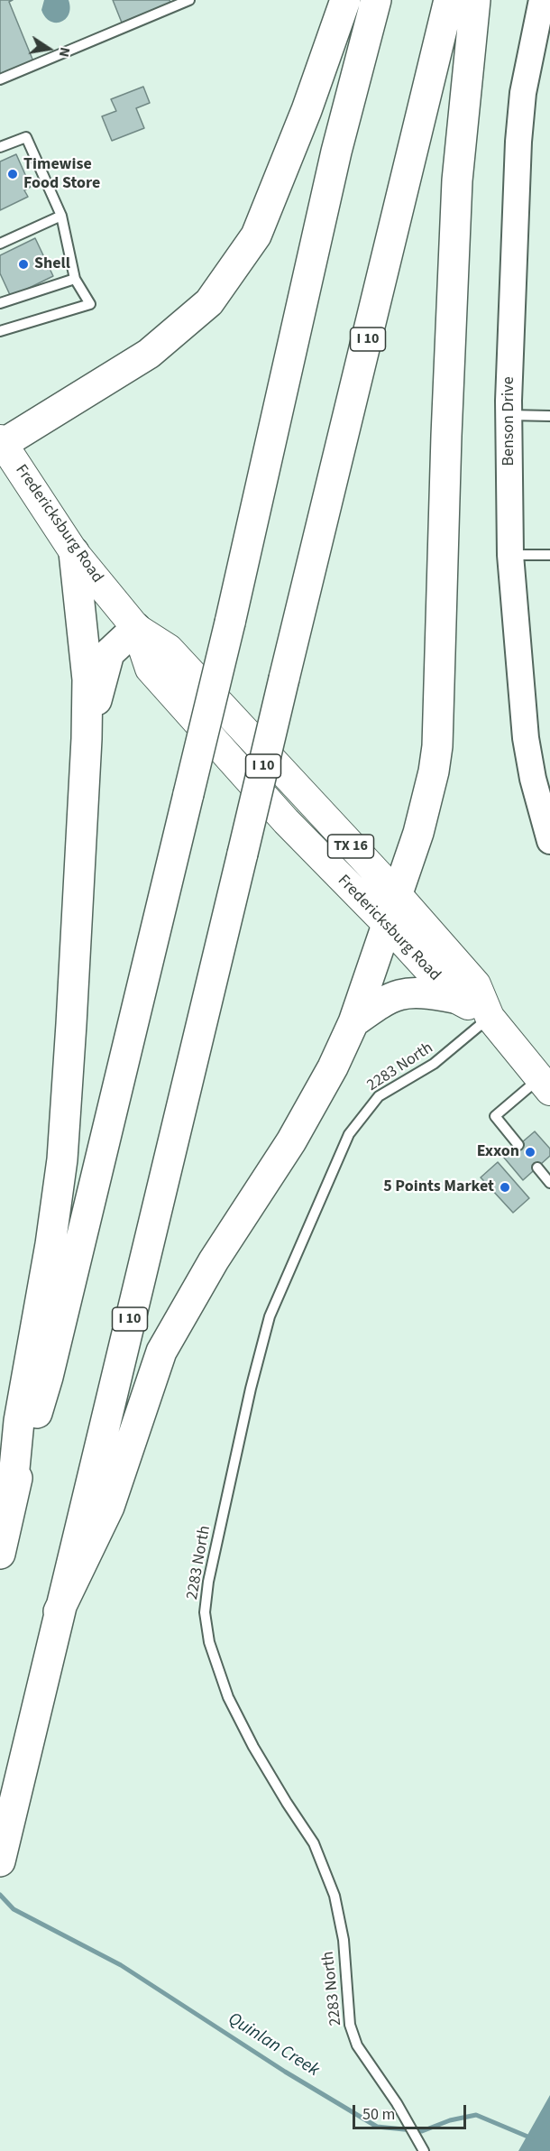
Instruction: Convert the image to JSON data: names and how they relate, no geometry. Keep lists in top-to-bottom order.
{
  "streets": {
    "highway": ["I 10"],
    "main road": ["Fredericksburg Road", "TX 16"],
    "street": ["Benson Drive"],
    "lane": ["2283 North"]
  },
  "crossings": [
    ["Fredericksburg Road", "2283 North"]
  ],
  "water": ["Quinlan Creek"],
  "places": [
    "Timewise Food Store",
    "Shell",
    "Exxon",
    "5 Points Market"
  ],
  "scale_bar": "50 m",
  "north": "right"
}
